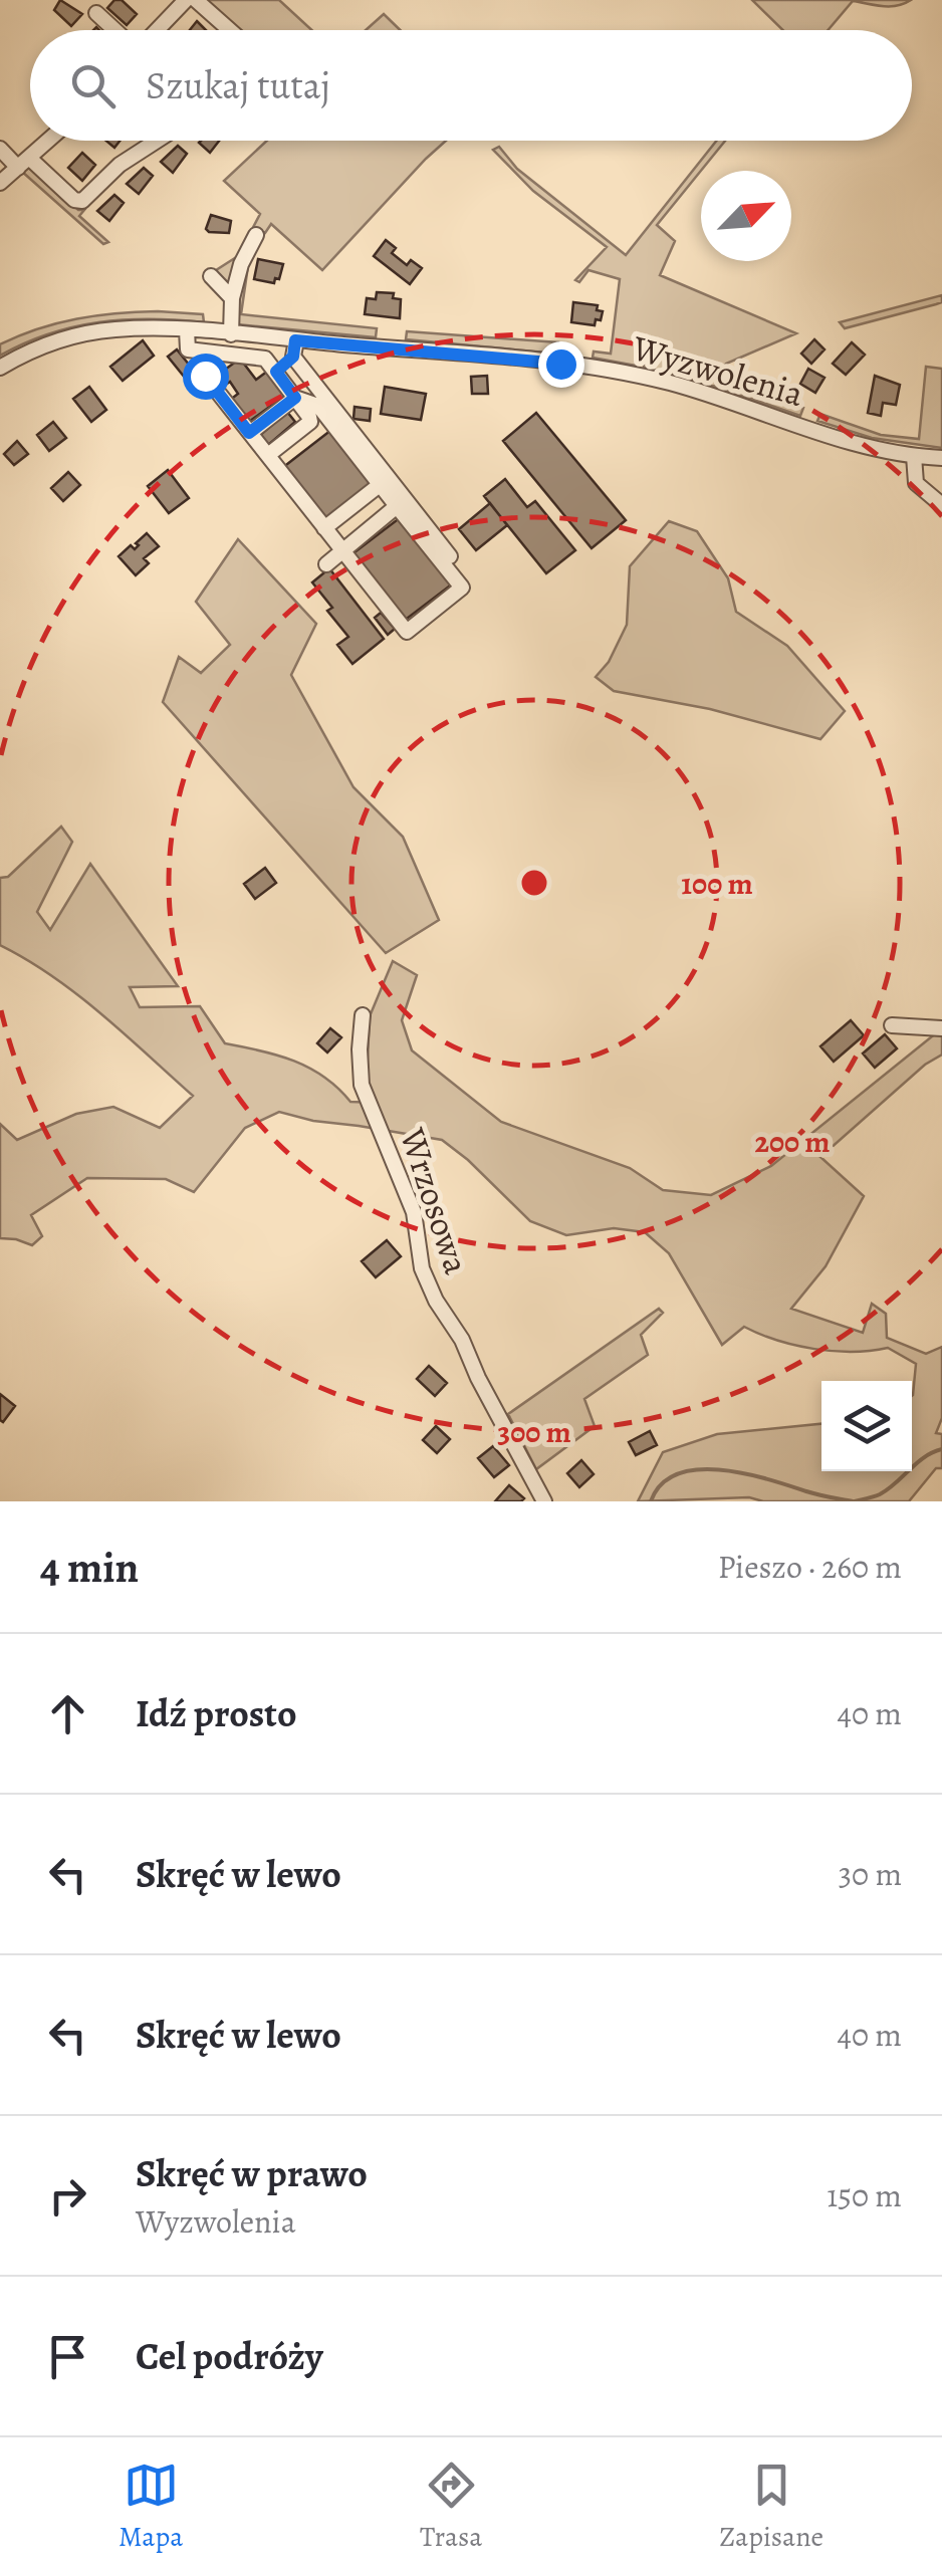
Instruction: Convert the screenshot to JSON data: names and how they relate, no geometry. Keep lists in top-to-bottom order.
{
  "streets": {
    "street": ["Wyzwolenia", "Wrzosowa"]
  },
  "north": "top right",
  "page": {
    "search": "Szukaj tutaj",
    "heading": ["4 min", "Pieszo · 260 m"],
    "list": [
      ["Idź prosto", "40 m"],
      ["Skręć w lewo", "30 m"],
      ["Skręć w lewo", "40 m"],
      ["Skręć w prawo", "Wyzwolenia", "150 m"],
      "Cel podróży"
    ],
    "nav": ["Mapa", "Trasa", "Zapisane"]
  },
  "rings": ["100 m", "200 m", "300 m"]
}
